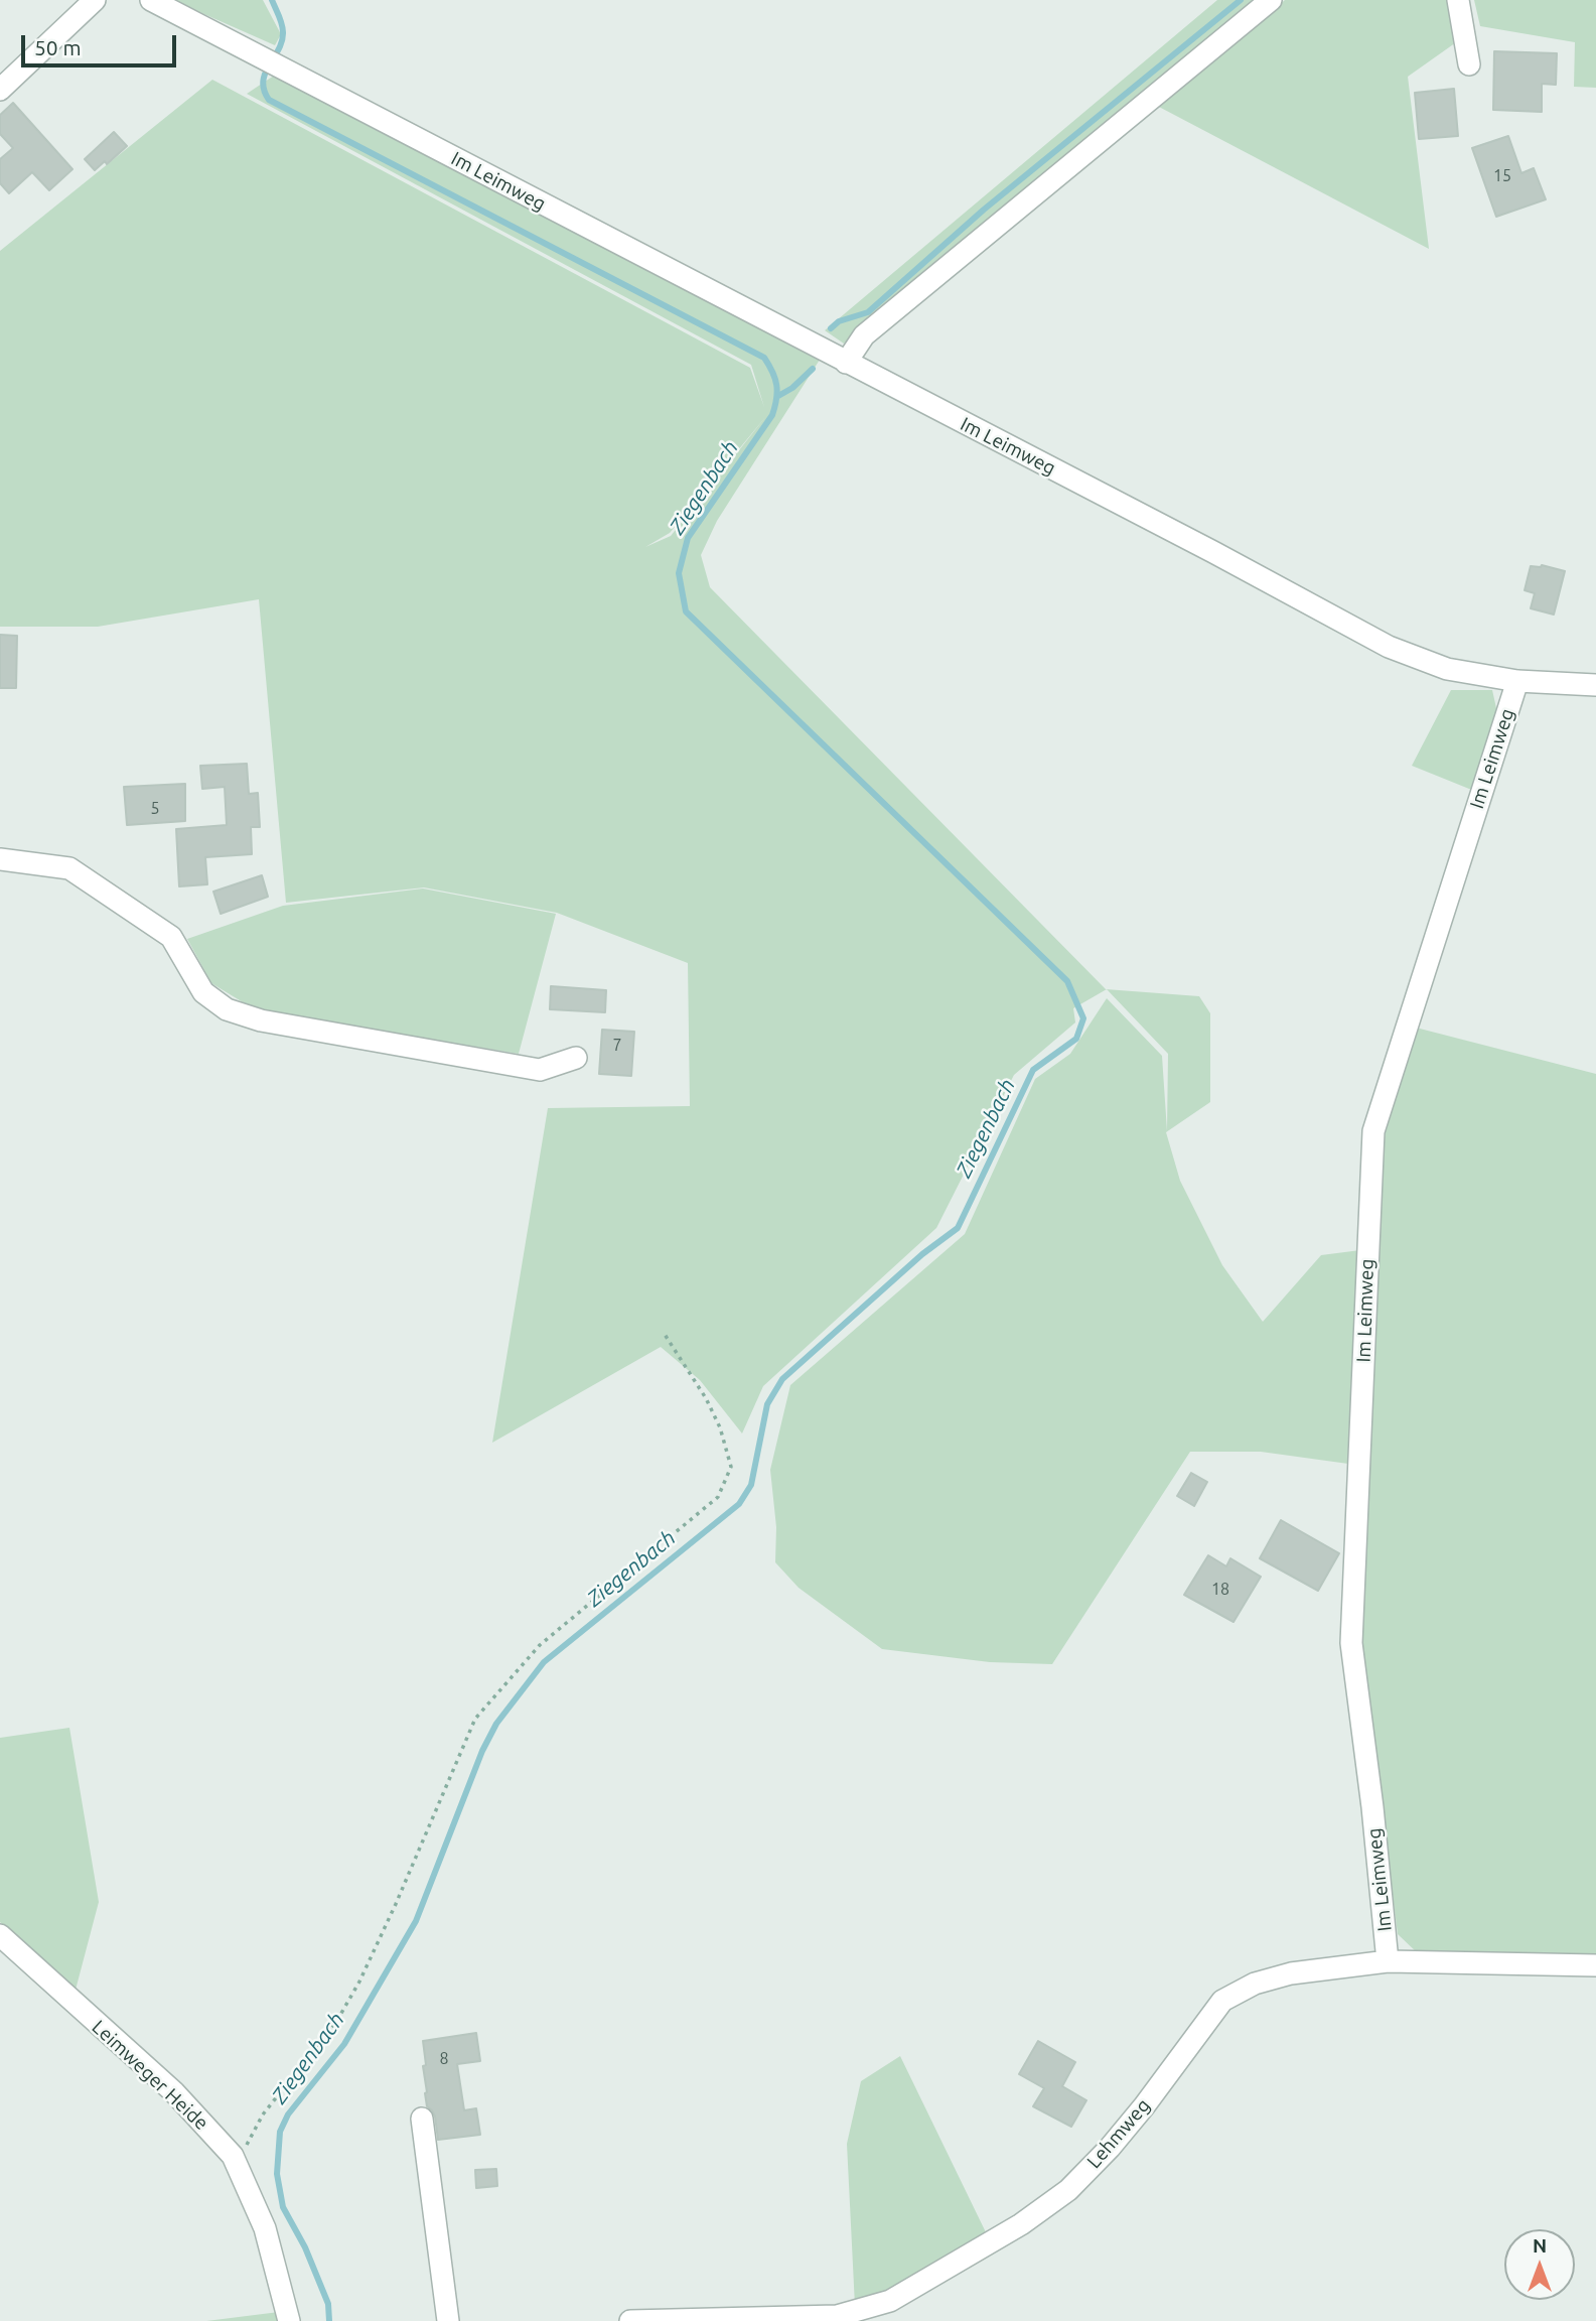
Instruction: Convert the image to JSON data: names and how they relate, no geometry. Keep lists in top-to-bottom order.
{
  "streets": {
    "street": ["Im Leimweg", "Leimweger Heide", "Lehmweg"]
  },
  "crossings": [
    ["Im Leimweg", "Lehmweg"]
  ],
  "water": ["Ziegenbach"],
  "house_numbers": [
    "15",
    "5",
    "7",
    "18",
    "8"
  ],
  "scale_bar": "50 m",
  "north": "top"
}
